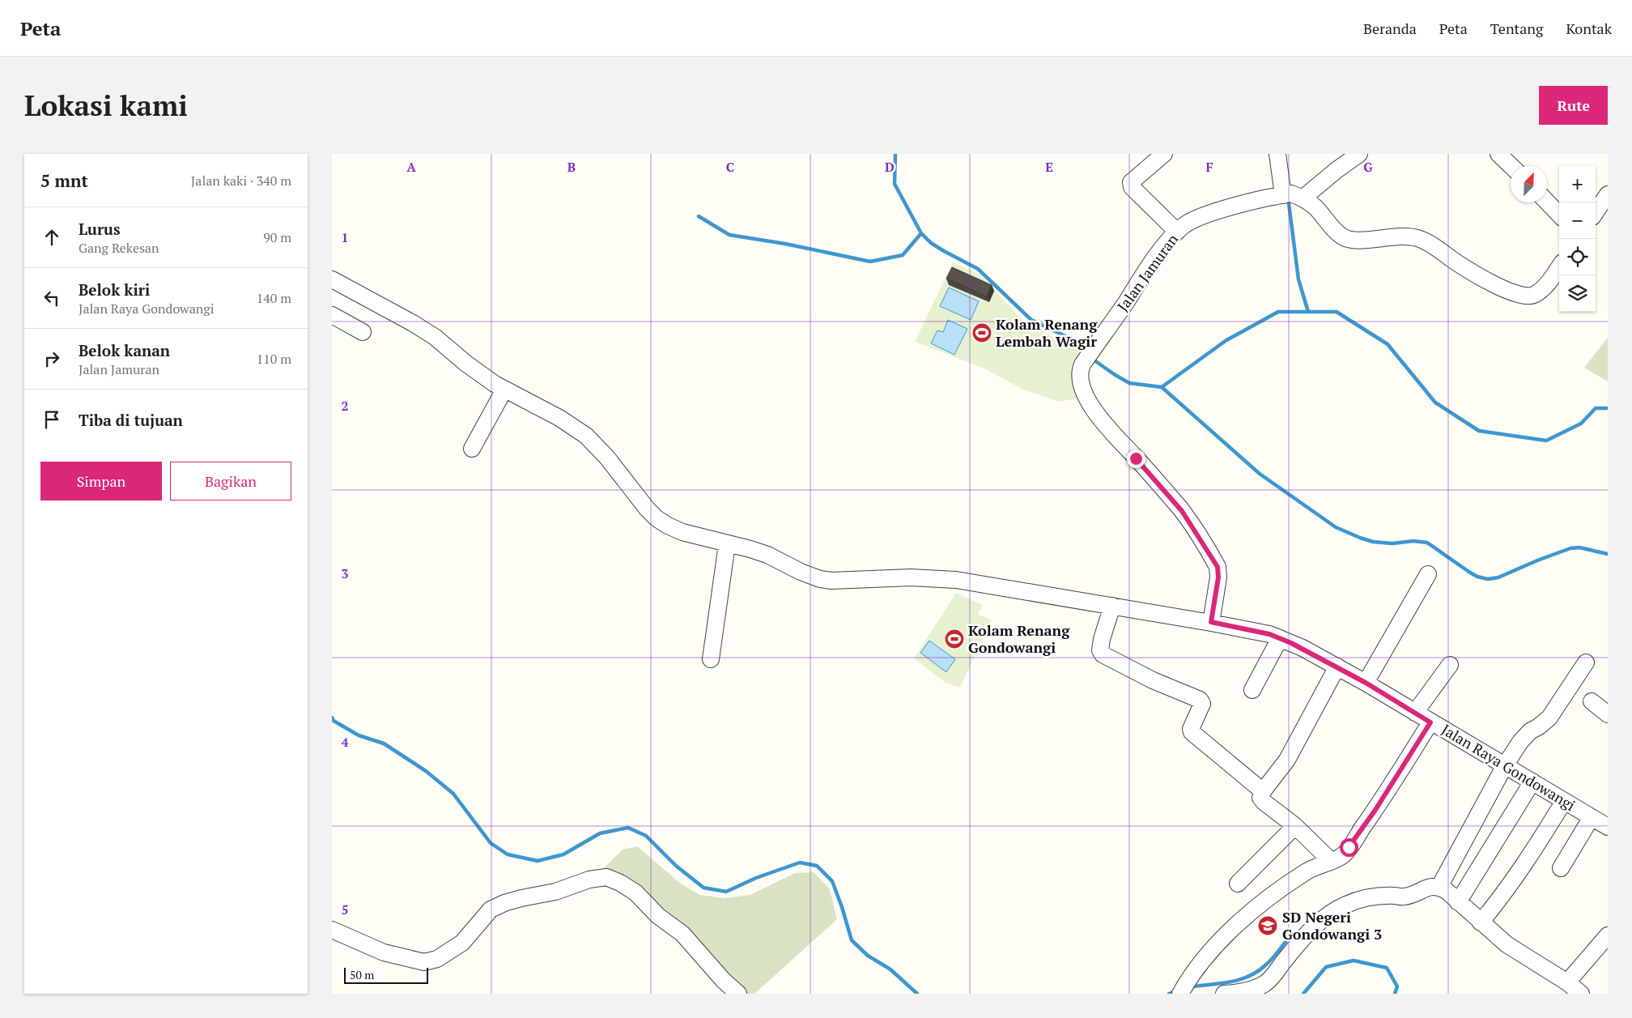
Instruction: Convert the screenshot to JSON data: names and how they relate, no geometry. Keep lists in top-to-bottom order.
{
  "streets": {
    "street": ["Jalan Jamuran", "Jalan Raya Gondowangi"]
  },
  "crossings": [
    ["Jalan Jamuran", "Jalan Raya Gondowangi"]
  ],
  "places": {
    "sports": ["Kolam Renang Lembah Wagir", "Kolam Renang Gondowangi"],
    "school or university": ["SD Negeri Gondowangi 3"]
  },
  "scale_bar": "50 m",
  "north": "top right",
  "page": {
    "header": "Peta",
    "nav": [
      "Beranda",
      "Peta",
      "Tentang",
      "Kontak"
    ],
    "buttons": [
      "Rute",
      ["Simpan", "Bagikan"]
    ],
    "title": "Lokasi kami",
    "heading": ["5 mnt", "Jalan kaki · 340 m"],
    "map_buttons": ["+", "−"],
    "list": [
      ["Lurus", "Gang Rekesan", "90 m"],
      ["Belok kiri", "Jalan Raya Gondowangi", "140 m"],
      ["Belok kanan", "Jalan Jamuran", "110 m"],
      "Tiba di tujuan"
    ],
    "scale": "50 m"
  },
  "grid": {
    "columns": [
      "A",
      "B",
      "C",
      "D",
      "E",
      "F",
      "G"
    ],
    "rows": [
      "1",
      "2",
      "3",
      "4",
      "5"
    ]
  }
}
